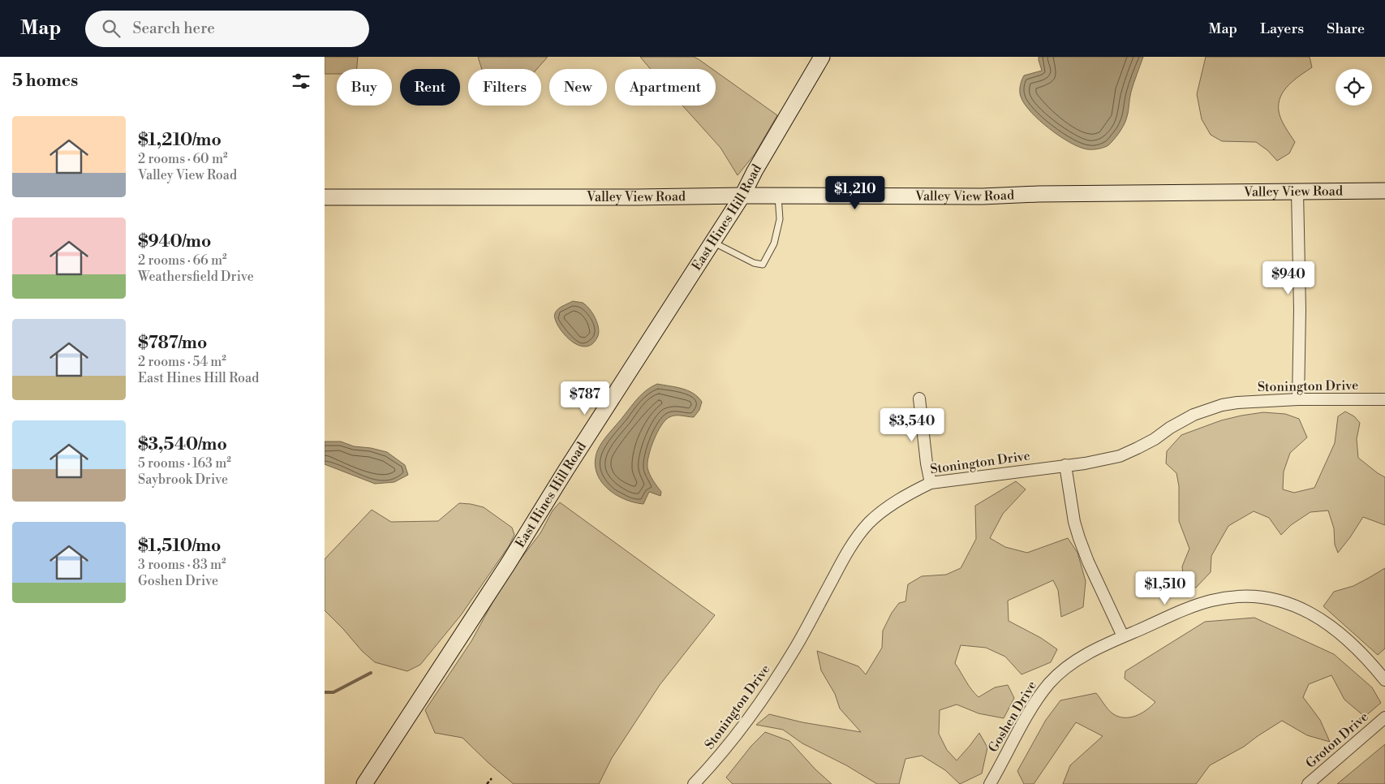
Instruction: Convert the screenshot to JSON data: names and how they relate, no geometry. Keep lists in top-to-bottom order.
{
  "streets": {
    "main road": ["Valley View Road", "East Hines Hill Road"],
    "street": ["Stonington Drive", "Goshen Drive", "Groton Drive"]
  },
  "crossings": [
    ["Valley View Road", "East Hines Hill Road"]
  ],
  "page": {
    "header": "Map",
    "search": "Search here",
    "nav": ["Map", "Layers", "Share"],
    "heading": "5 homes",
    "chip": [
      "Buy",
      "Rent",
      "Filters",
      "New",
      "Apartment"
    ],
    "list": [
      {
        "name": "$1,210/mo",
        "note": "2 rooms · 60 m² · Valley View Road"
      },
      {
        "name": "$940/mo",
        "note": "2 rooms · 66 m² · Weathersfield Drive"
      },
      {
        "name": "$787/mo",
        "note": "2 rooms · 54 m² · East Hines Hill Road"
      },
      {
        "name": "$3,540/mo",
        "note": "5 rooms · 163 m² · Saybrook Drive"
      },
      {
        "name": "$1,510/mo",
        "note": "3 rooms · 83 m² · Goshen Drive"
      }
    ],
    "price": [
      "$1,210",
      "$940",
      "$787",
      "$3,540",
      "$1,510"
    ]
  }
}
